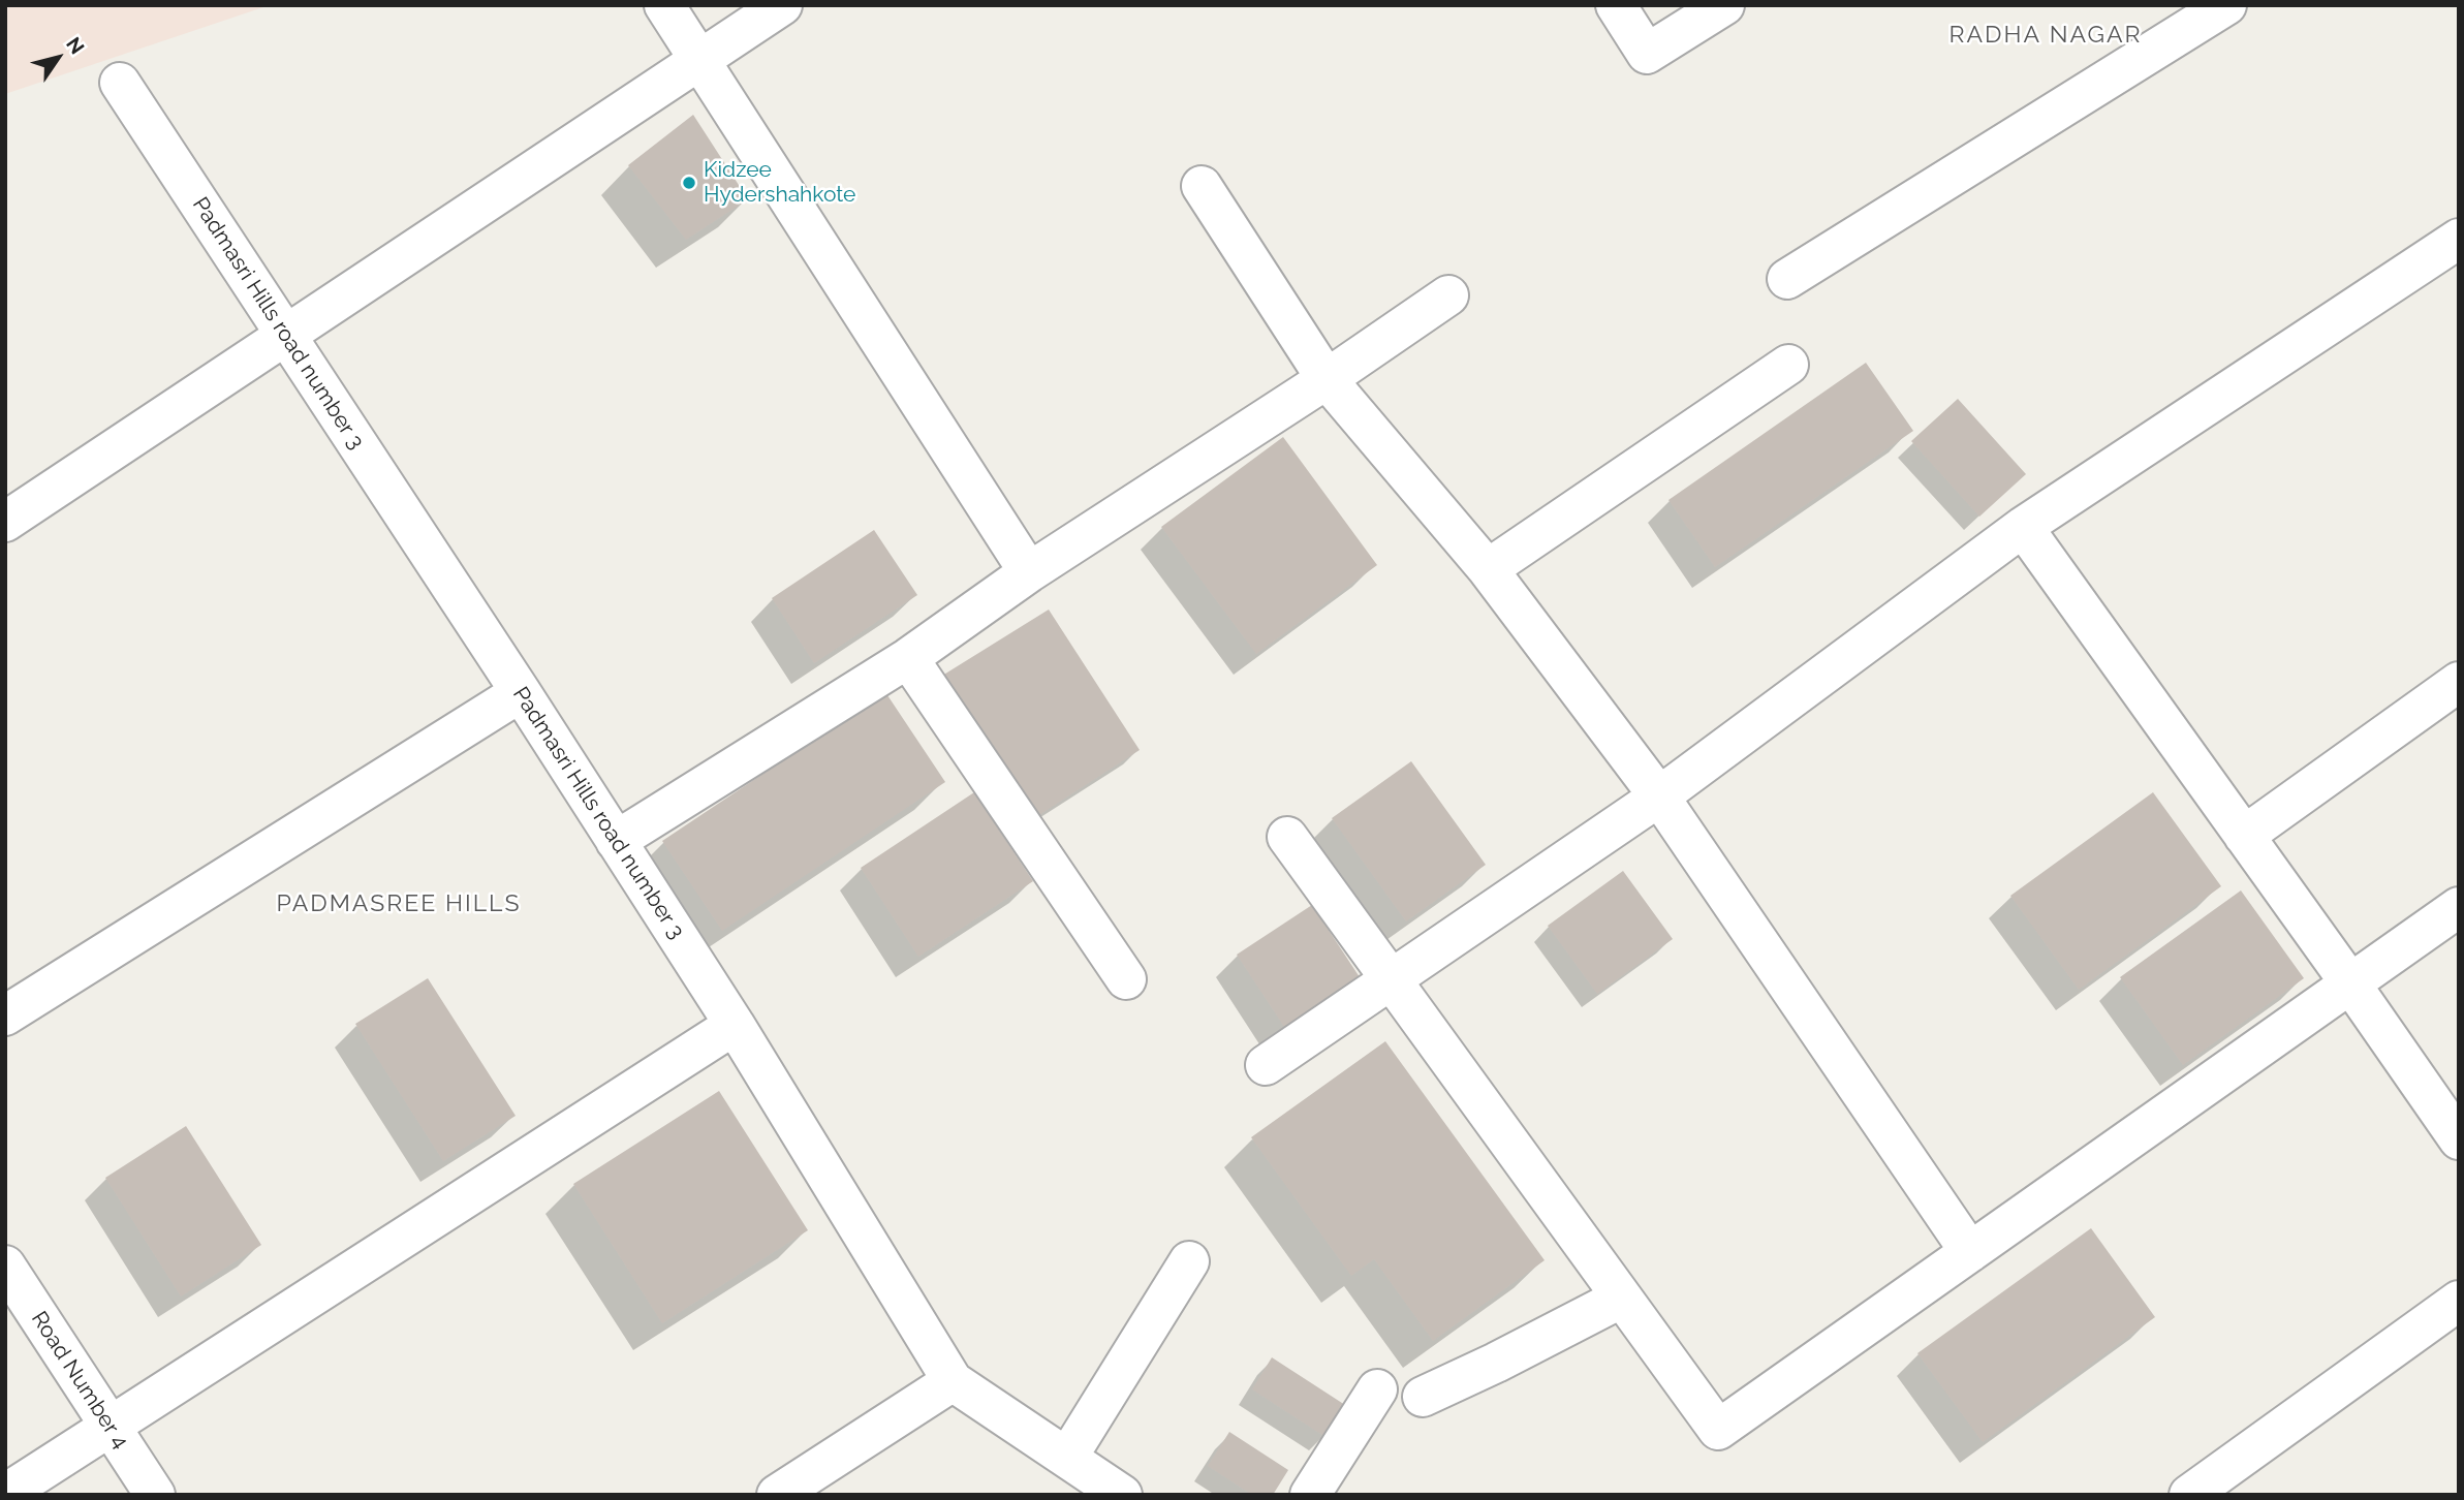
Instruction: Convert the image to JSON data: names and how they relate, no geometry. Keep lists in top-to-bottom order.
{
  "streets": {
    "street": ["Padmasri Hills road number 3", "Road Number 4"]
  },
  "districts": ["RADHA NAGAR", "PADMASREE HILLS"],
  "places": ["Kidzee Hydershahkote"],
  "north": "top right"
}
